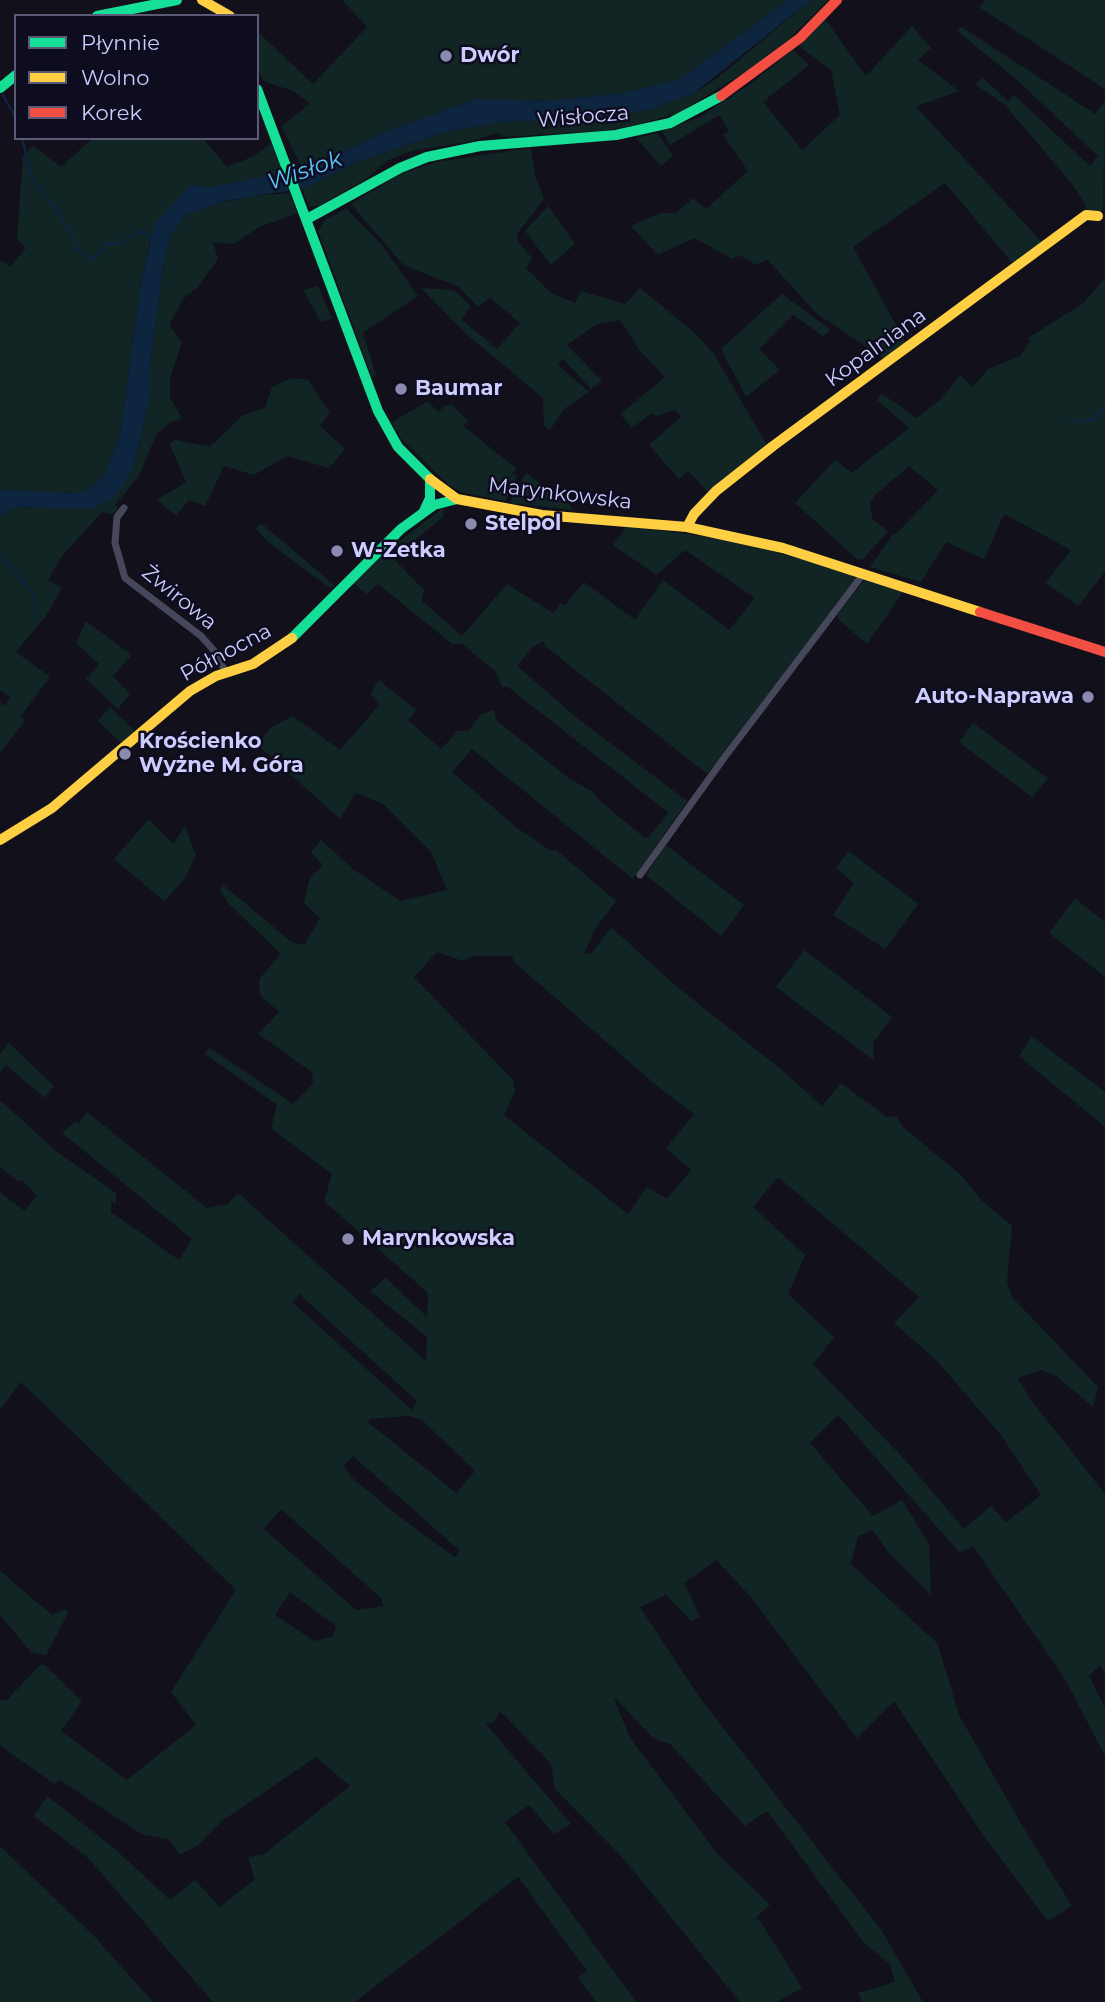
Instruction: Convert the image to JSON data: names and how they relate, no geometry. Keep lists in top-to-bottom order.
{
  "streets": {
    "street": [
      "Wisłocza",
      "Kopalniana",
      "Marynkowska",
      "Żwirowa",
      "Północna"
    ]
  },
  "crossings": [
    ["Wisłocza", "Marynkowska"],
    ["Kopalniana", "Marynkowska"],
    ["Marynkowska", "Północna"],
    ["Żwirowa", "Północna"]
  ],
  "water": ["Wisłok"],
  "places": [
    "Dwór",
    "Baumar",
    "Stelpol",
    "W-Zetka",
    "Auto-Naprawa",
    "Krościenko Wyżne M. Góra",
    "Marynkowska"
  ],
  "legend": ["Płynnie", "Wolno", "Korek"]
}
